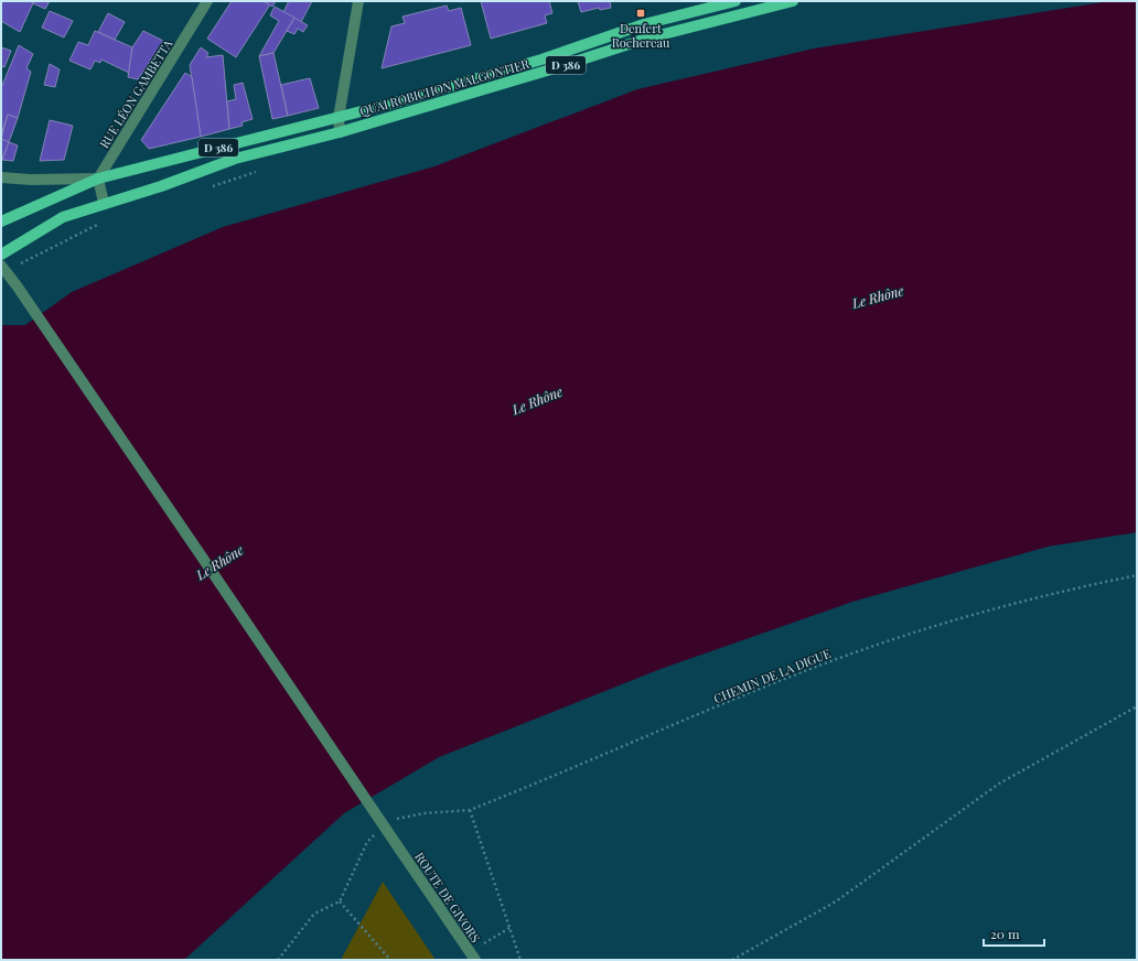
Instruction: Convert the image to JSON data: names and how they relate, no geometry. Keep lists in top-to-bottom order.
{
  "streets": {
    "main road": ["D 386", "QUAI ROBICHON MALGONTIER"],
    "street": ["RUE LÉON GAMBETTA", "ROUTE DE GIVORS"],
    "path": ["CHEMIN DE LA DIGUE"]
  },
  "crossings": [
    ["D 386", "QUAI ROBICHON MALGONTIER"],
    ["D 386", "RUE LÉON GAMBETTA"],
    ["QUAI ROBICHON MALGONTIER", "RUE LÉON GAMBETTA"]
  ],
  "water": ["Le Rhône"],
  "places": {
    "transit": ["Denfert Rochereau"]
  },
  "scale_bar": "20 m"
}
